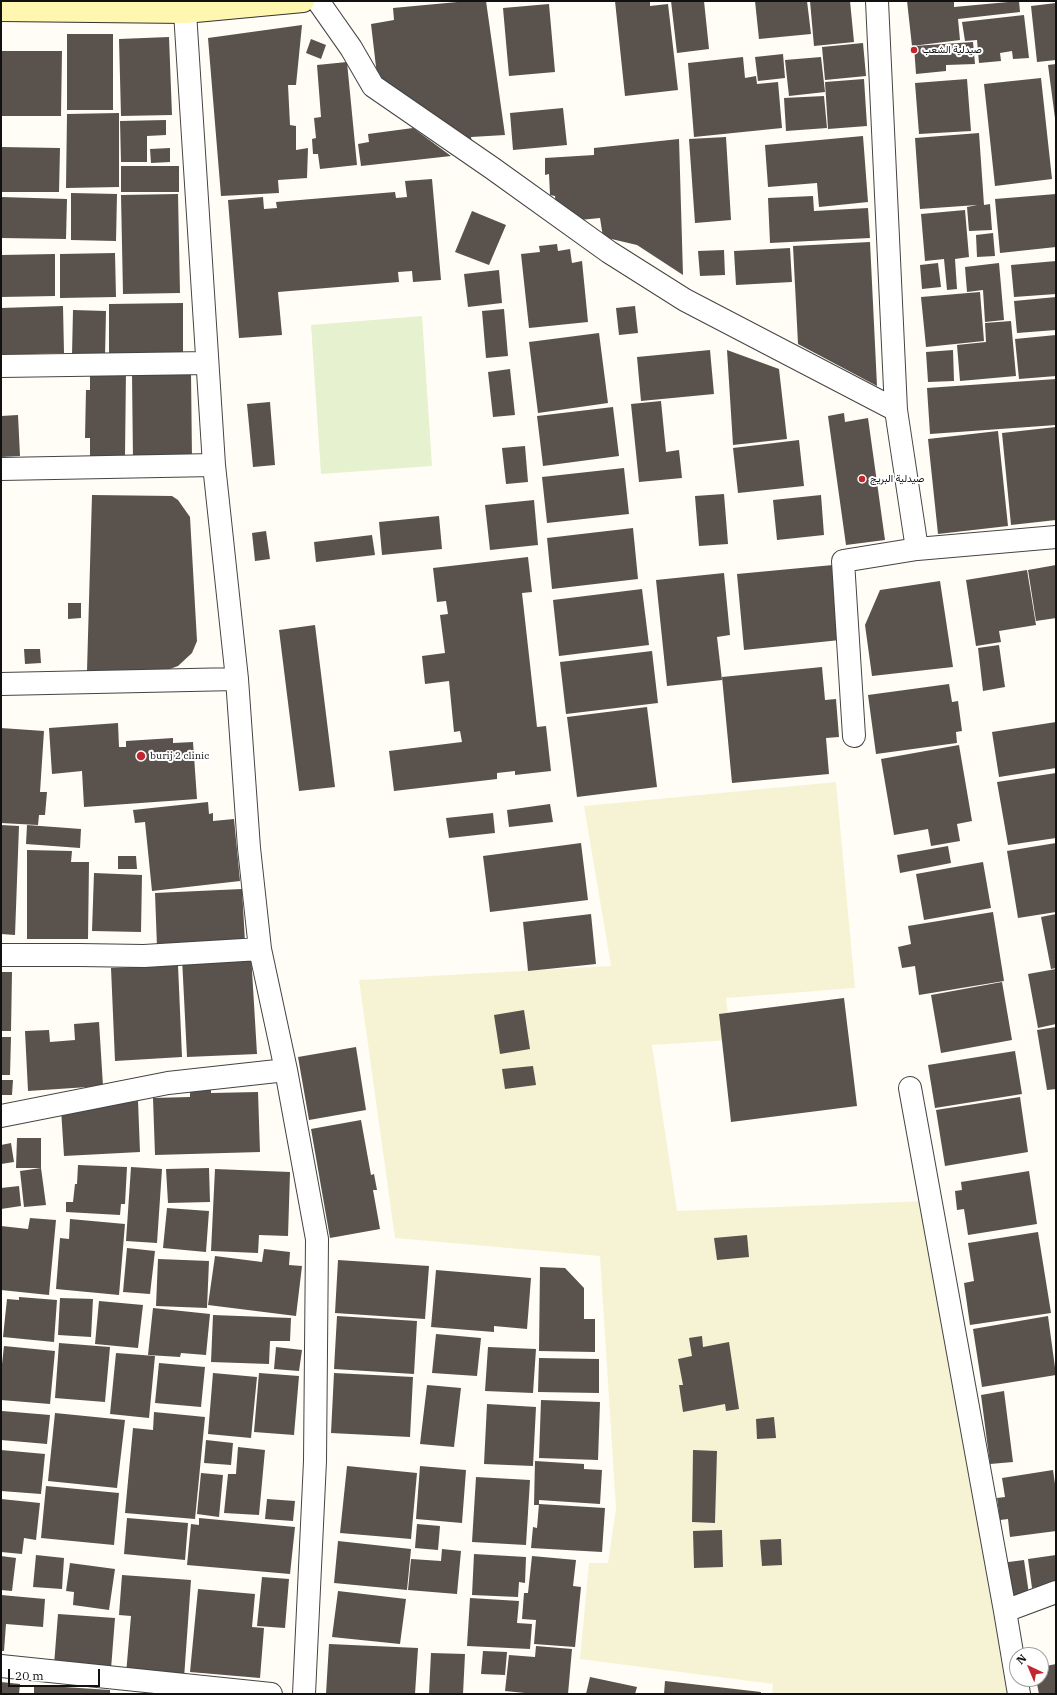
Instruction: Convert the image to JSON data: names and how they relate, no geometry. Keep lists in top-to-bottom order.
{
  "places": ["صيدلية الشعب", "صيدلية البريج", "burij 2 clinic"],
  "scale_bar": "20 m",
  "north": "top left"
}
